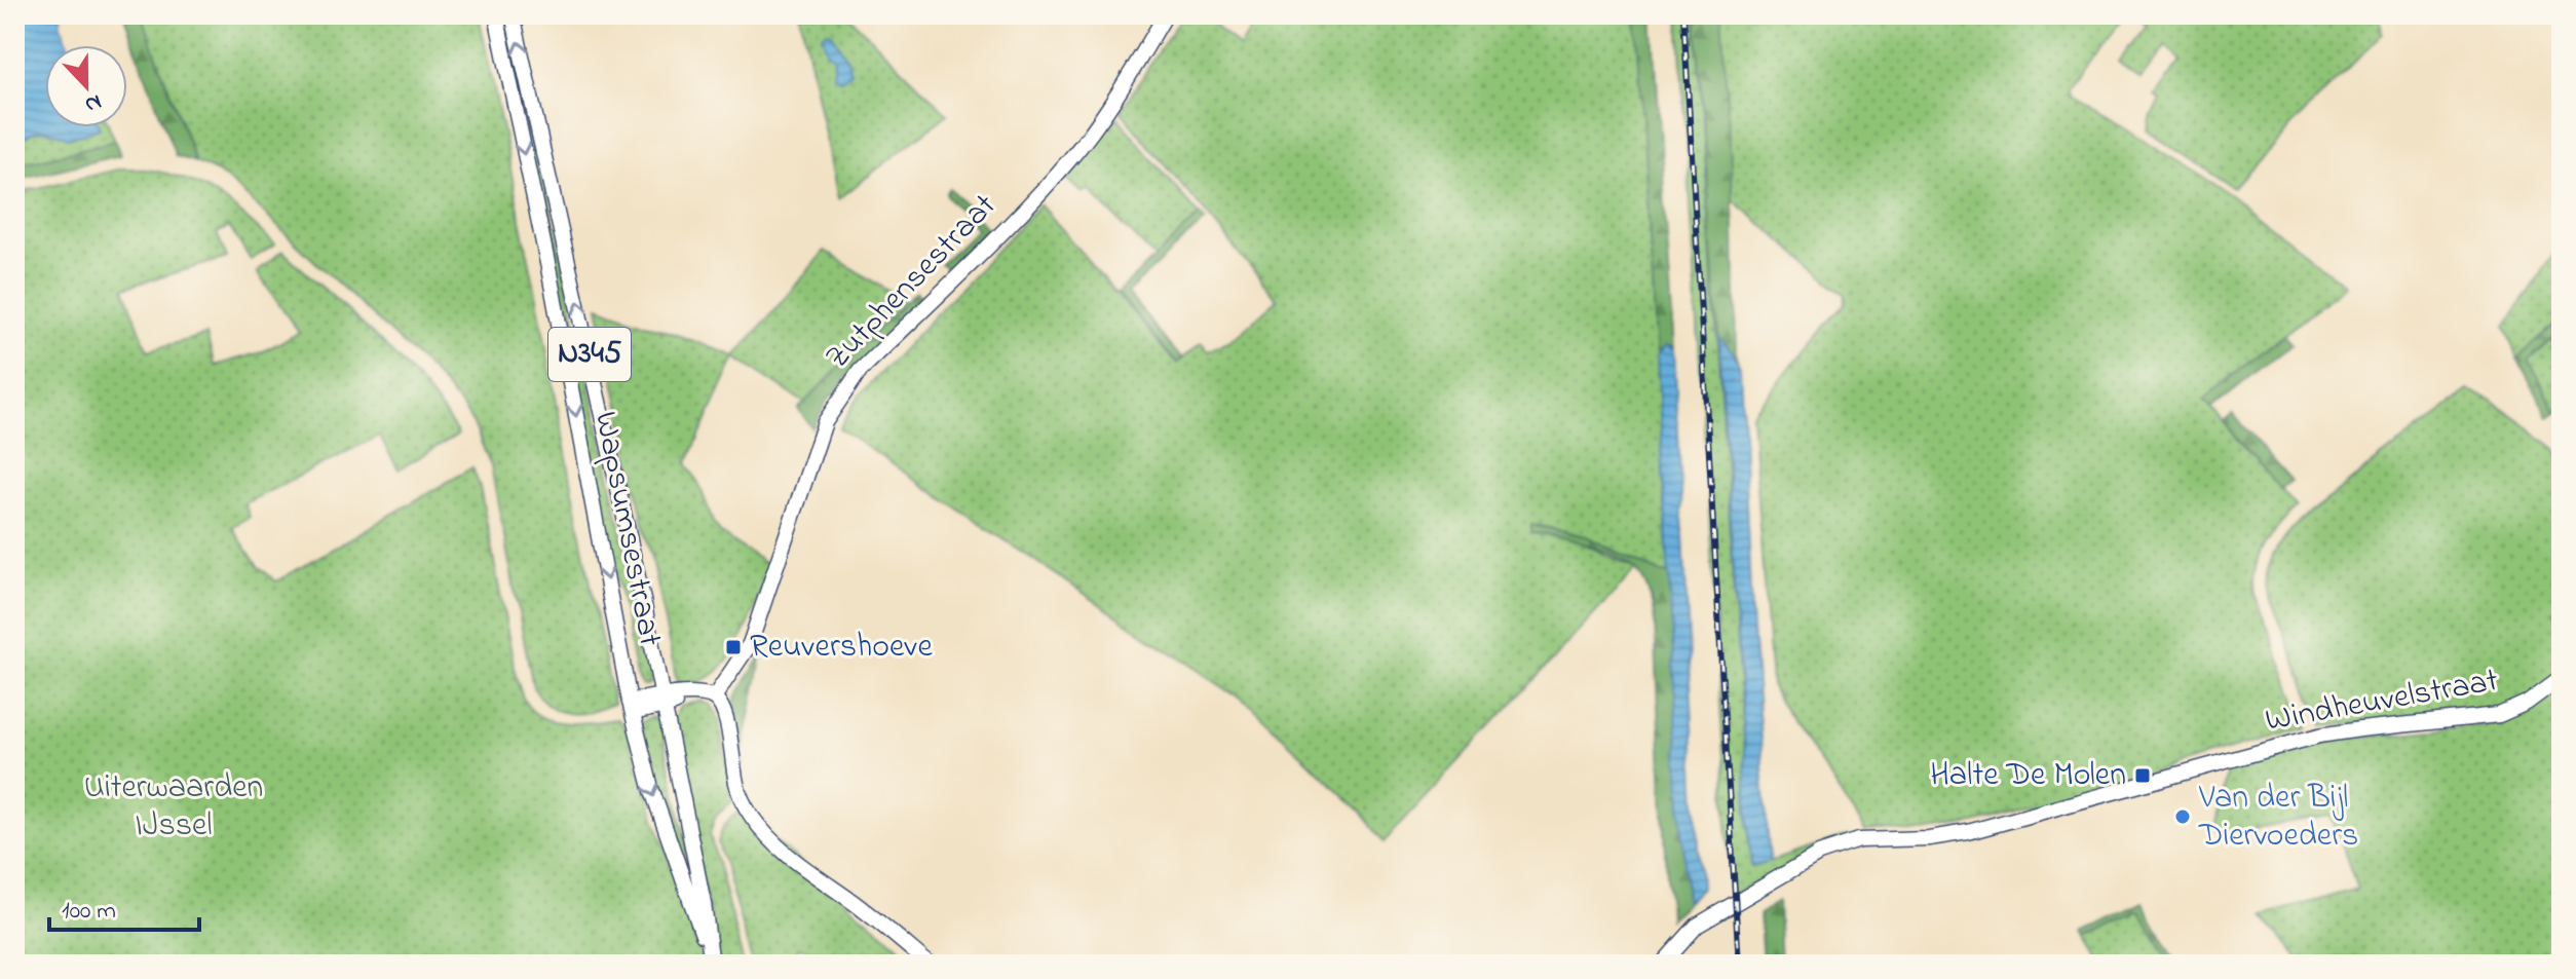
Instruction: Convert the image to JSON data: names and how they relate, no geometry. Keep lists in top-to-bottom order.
{
  "streets": {
    "street": [
      "Zutphensestraat",
      "N345",
      "Wapsumsestraat",
      "Windheuvelstraat"
    ]
  },
  "parks": ["Uiterwaarden IJssel"],
  "places": {
    "transit": ["Reuvershoeve", "Halte De Molen"],
    "other": ["Van der Bijl Diervoeders"]
  },
  "scale_bar": "100 m",
  "north": "bottom"
}
